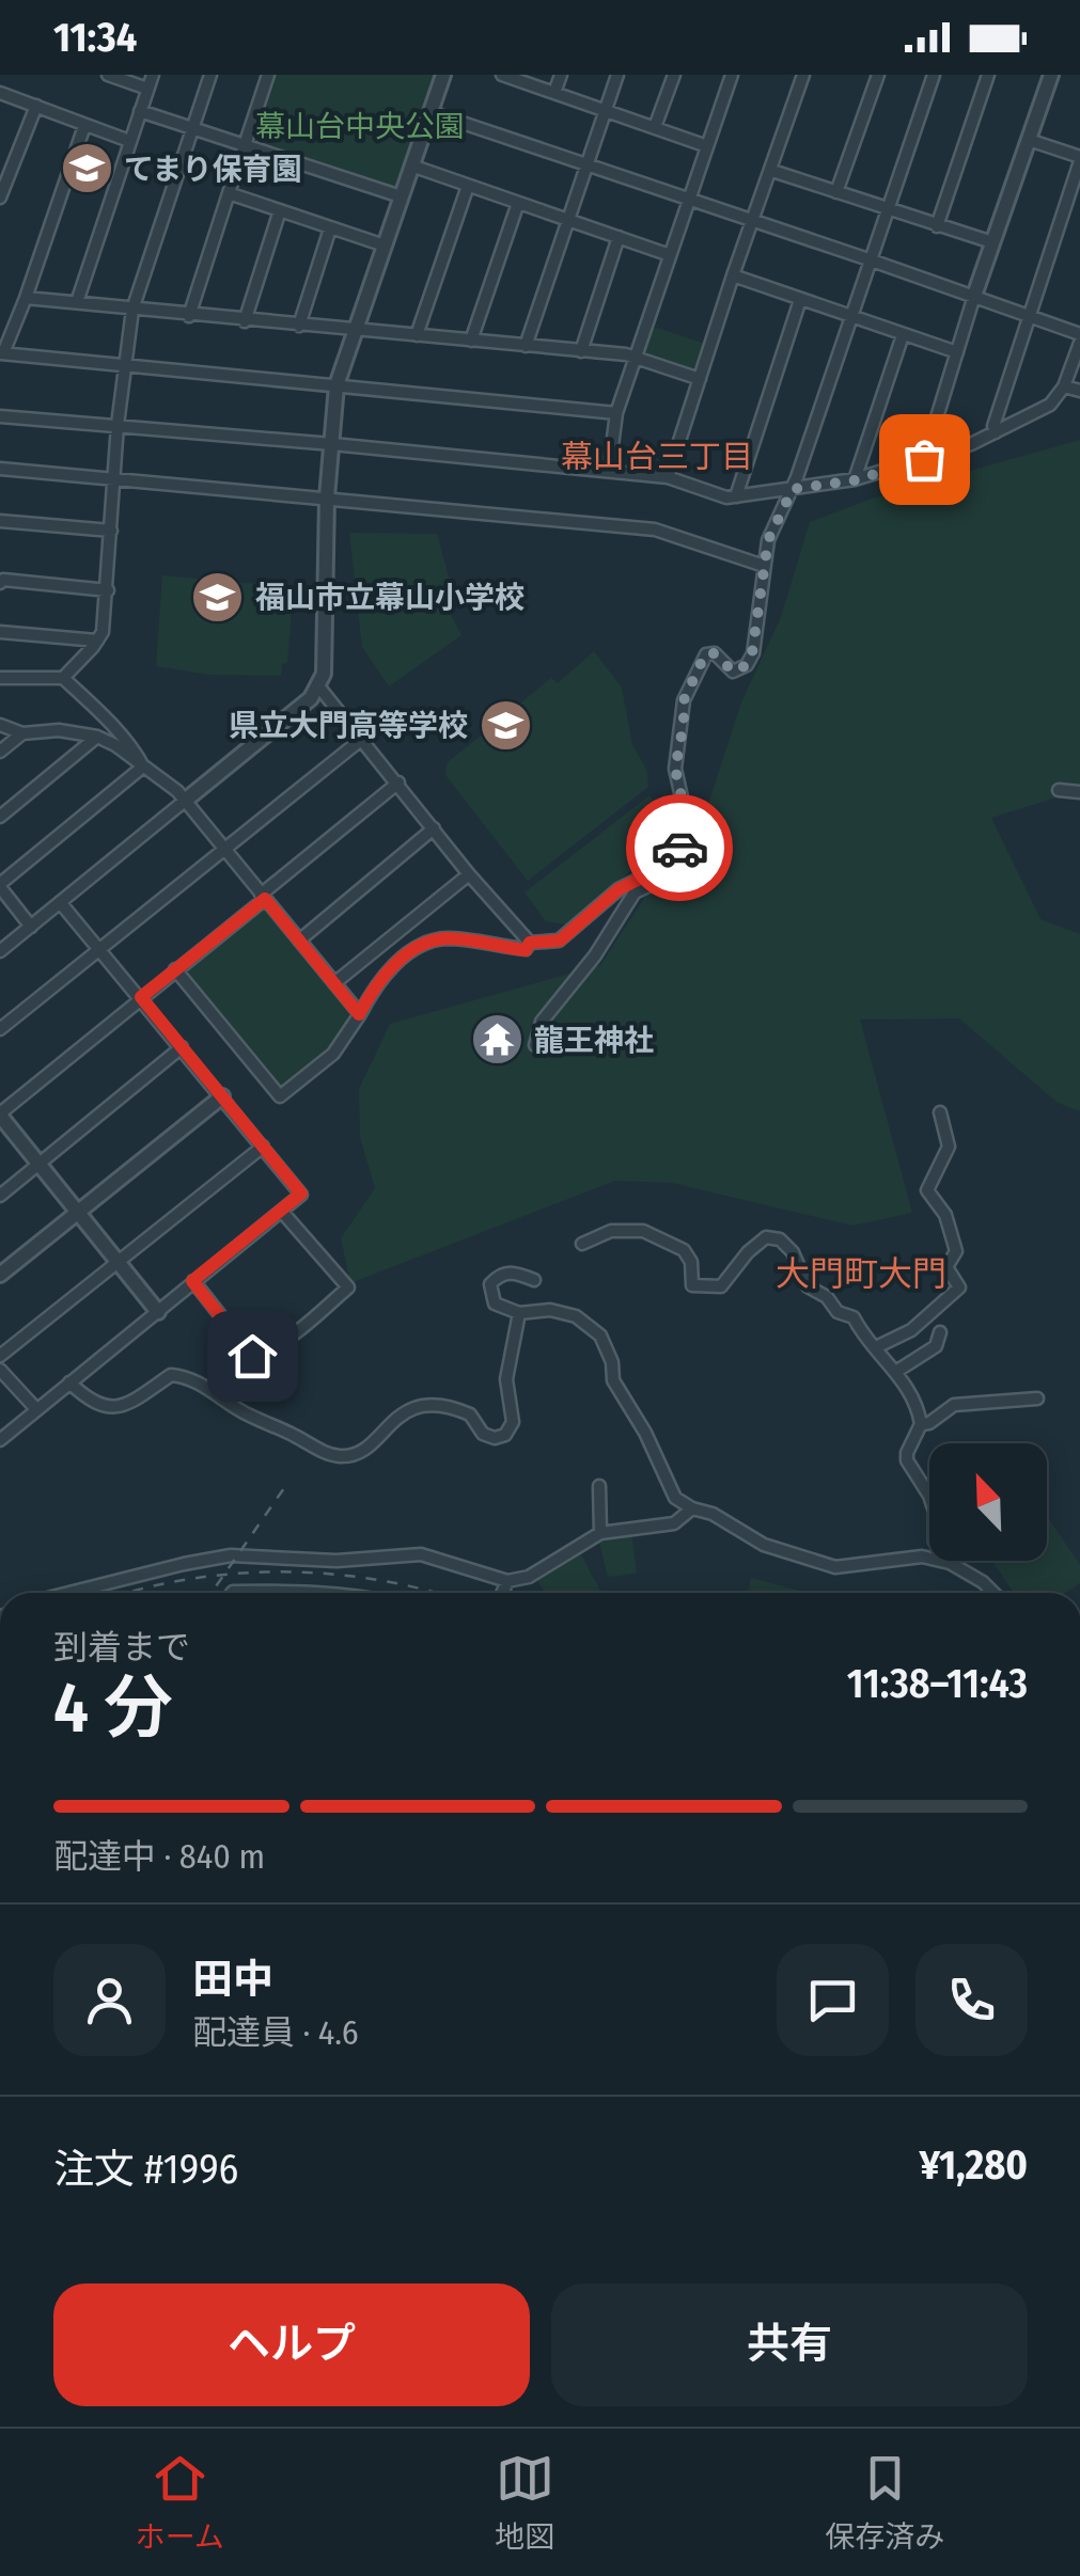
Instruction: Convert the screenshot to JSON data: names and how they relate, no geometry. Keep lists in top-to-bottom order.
{
  "districts": ["幕山台三丁目", "大門町大門"],
  "parks": ["幕山台中央公園"],
  "places": {
    "school or university": ["てまり保育園", "福山市立幕山小学校", "県立大門高等学校"],
    "temple": ["龍王神社"]
  },
  "north": "top left",
  "page": {
    "status": "11:34",
    "heading": ["4 分", "到着まで", "11:38–11:43"],
    "panel": [
      "田中",
      "配達員 · 4.6",
      "注文 #1996",
      "¥1,280"
    ],
    "bar": "配達中 · 840 m",
    "buttons": ["ヘルプ", "共有"],
    "tabs": ["ホーム", "地図", "保存済み"]
  }
}
